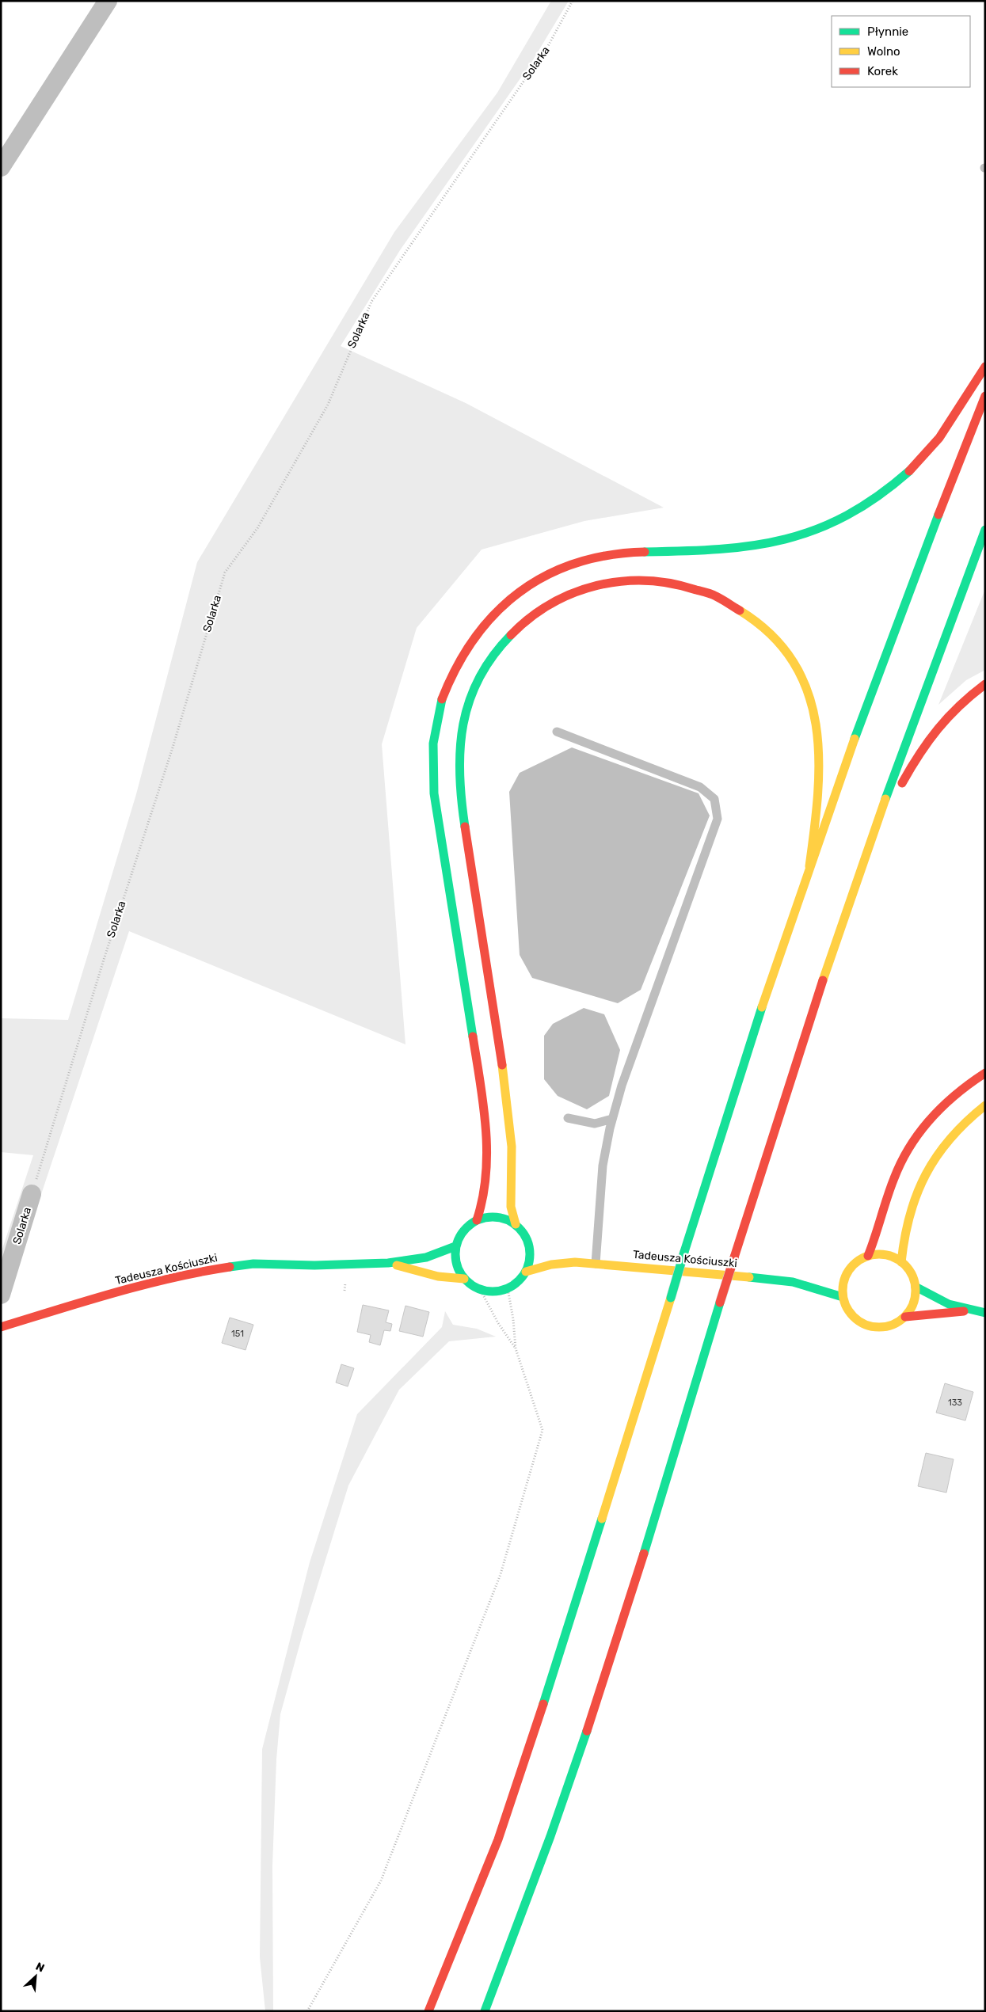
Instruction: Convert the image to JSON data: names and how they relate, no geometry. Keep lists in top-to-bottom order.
{
  "streets": {
    "main road": ["Tadeusza Kościuszki"],
    "street": ["Solarka"]
  },
  "house_numbers": ["151", "133"],
  "legend": ["Płynnie", "Wolno", "Korek"],
  "north": "top right"
}
